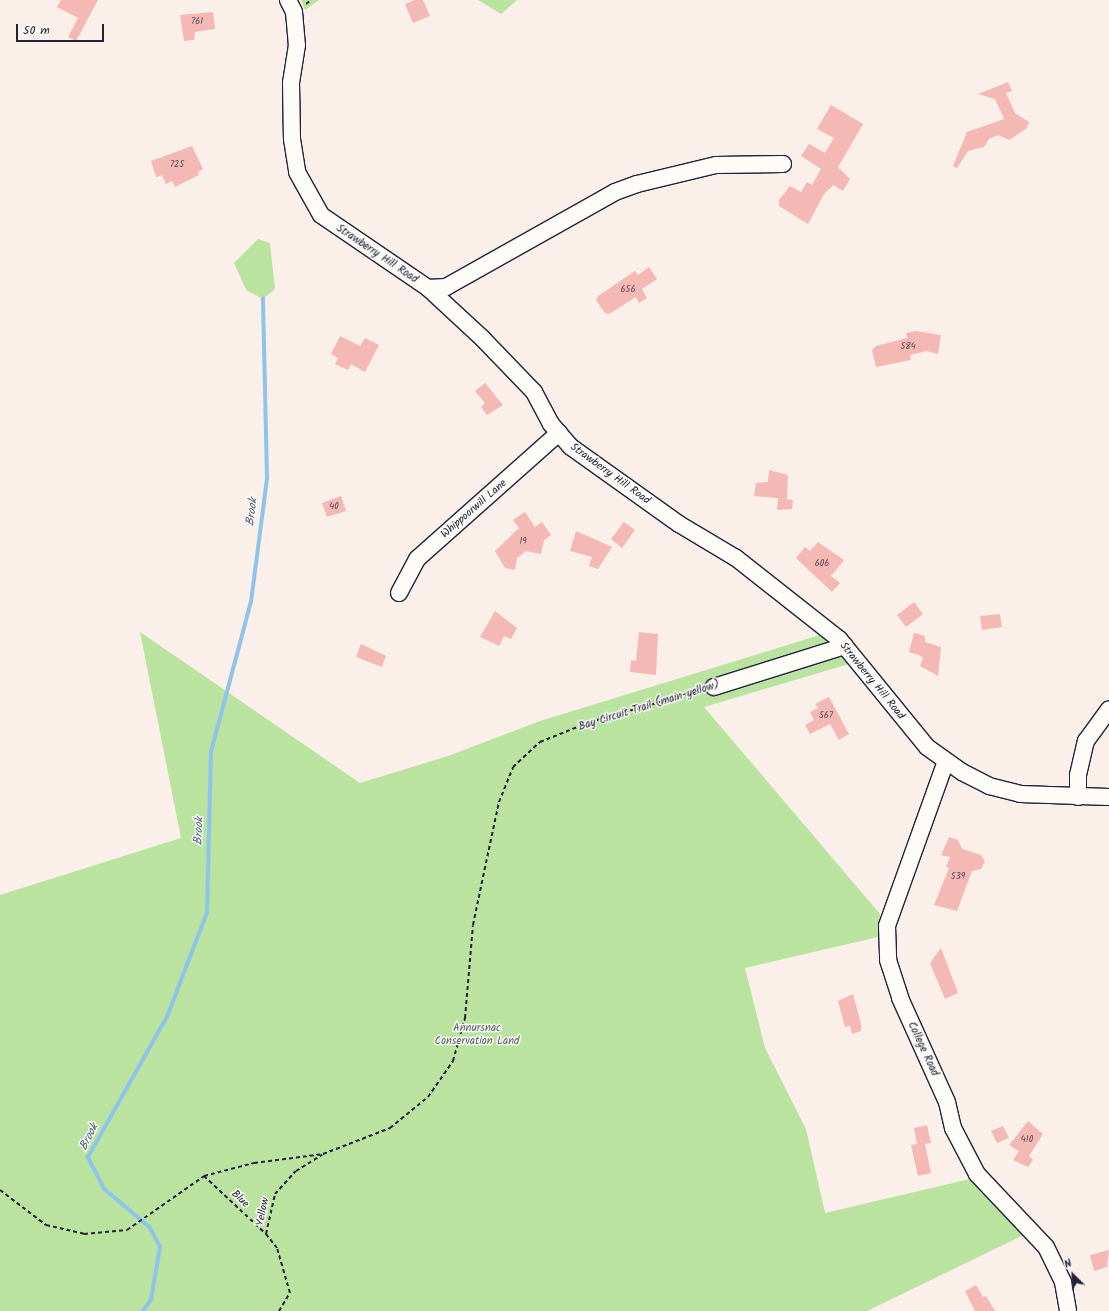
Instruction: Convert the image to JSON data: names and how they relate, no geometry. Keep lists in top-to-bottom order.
{
  "streets": {
    "street": [
      "Strawberry Hill Road",
      "Whippoorwill Lane",
      "Bay Circuit Trail (main-yellow)",
      "College Road"
    ],
    "path": ["Blue", "Yellow"]
  },
  "crossings": [
    ["Strawberry Hill Road", "Whippoorwill Lane"],
    ["Strawberry Hill Road", "Bay Circuit Trail (main-yellow)"],
    ["Strawberry Hill Road", "College Road"],
    ["Bay Circuit Trail (main-yellow)", "Blue"],
    ["Bay Circuit Trail (main-yellow)", "Yellow"],
    ["Blue", "Yellow"]
  ],
  "water": ["Brook"],
  "parks": ["Annursnac Conservation Land"],
  "house_numbers": [
    "761",
    "725",
    "656",
    "584",
    "40",
    "19",
    "606",
    "567",
    "539",
    "410"
  ],
  "scale_bar": "50 m",
  "north": "top left"
}
